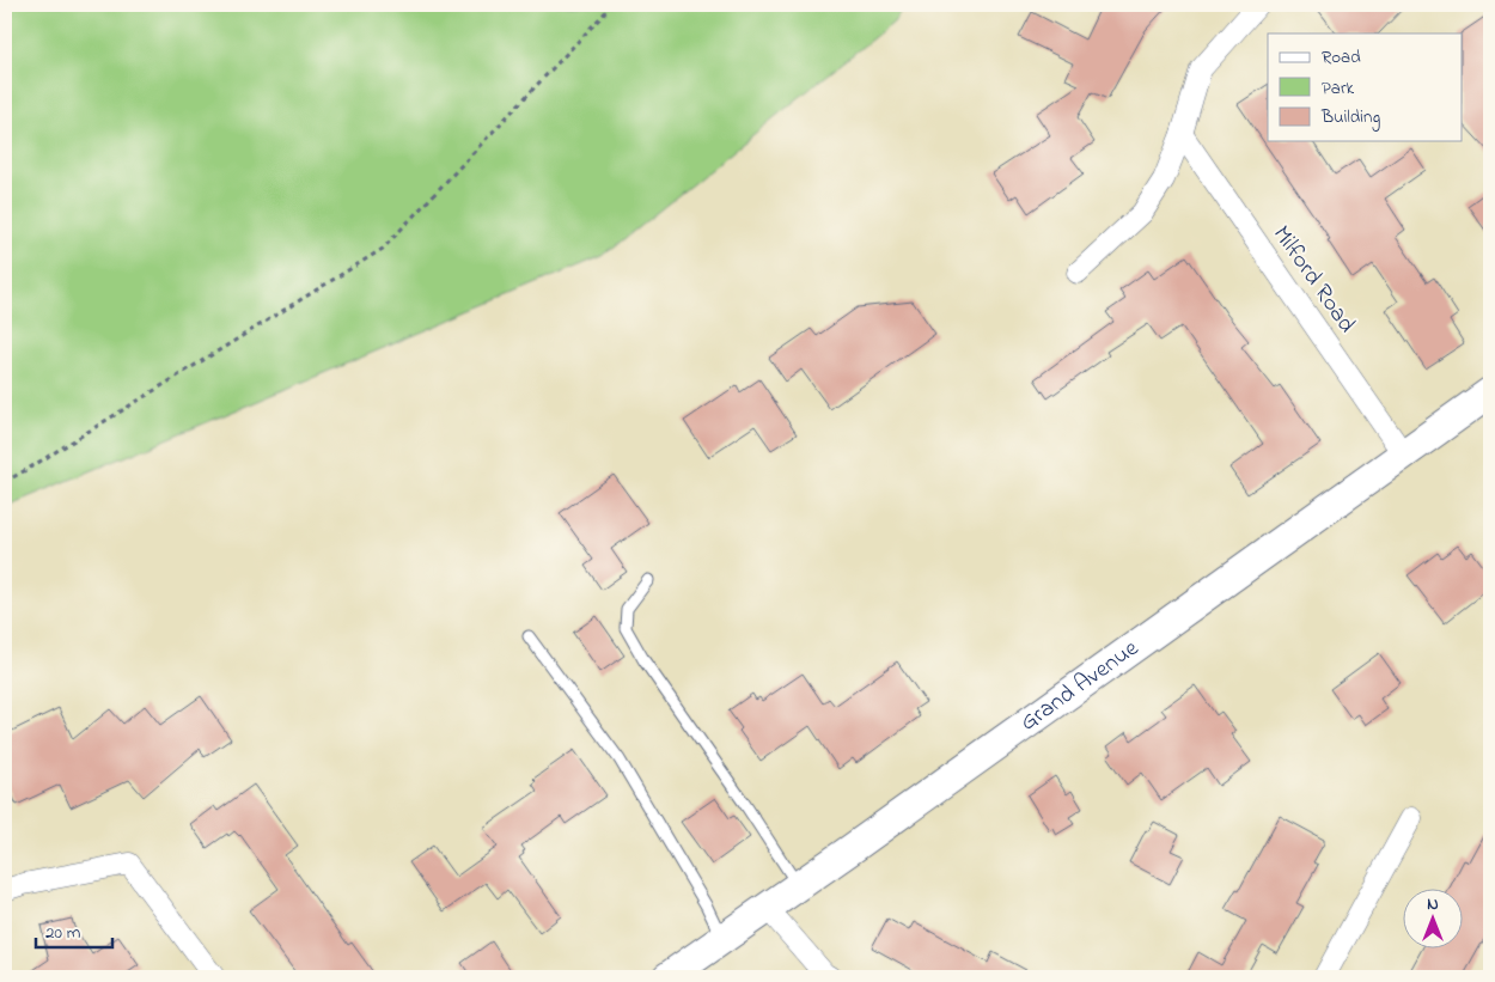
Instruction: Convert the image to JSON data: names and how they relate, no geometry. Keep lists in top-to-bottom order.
{
  "streets": {
    "street": ["Milford Road", "Grand Avenue"]
  },
  "crossings": [
    ["Milford Road", "Grand Avenue"]
  ],
  "legend": ["Road", "Park", "Building"],
  "scale_bar": "20 m",
  "north": "top"
}
